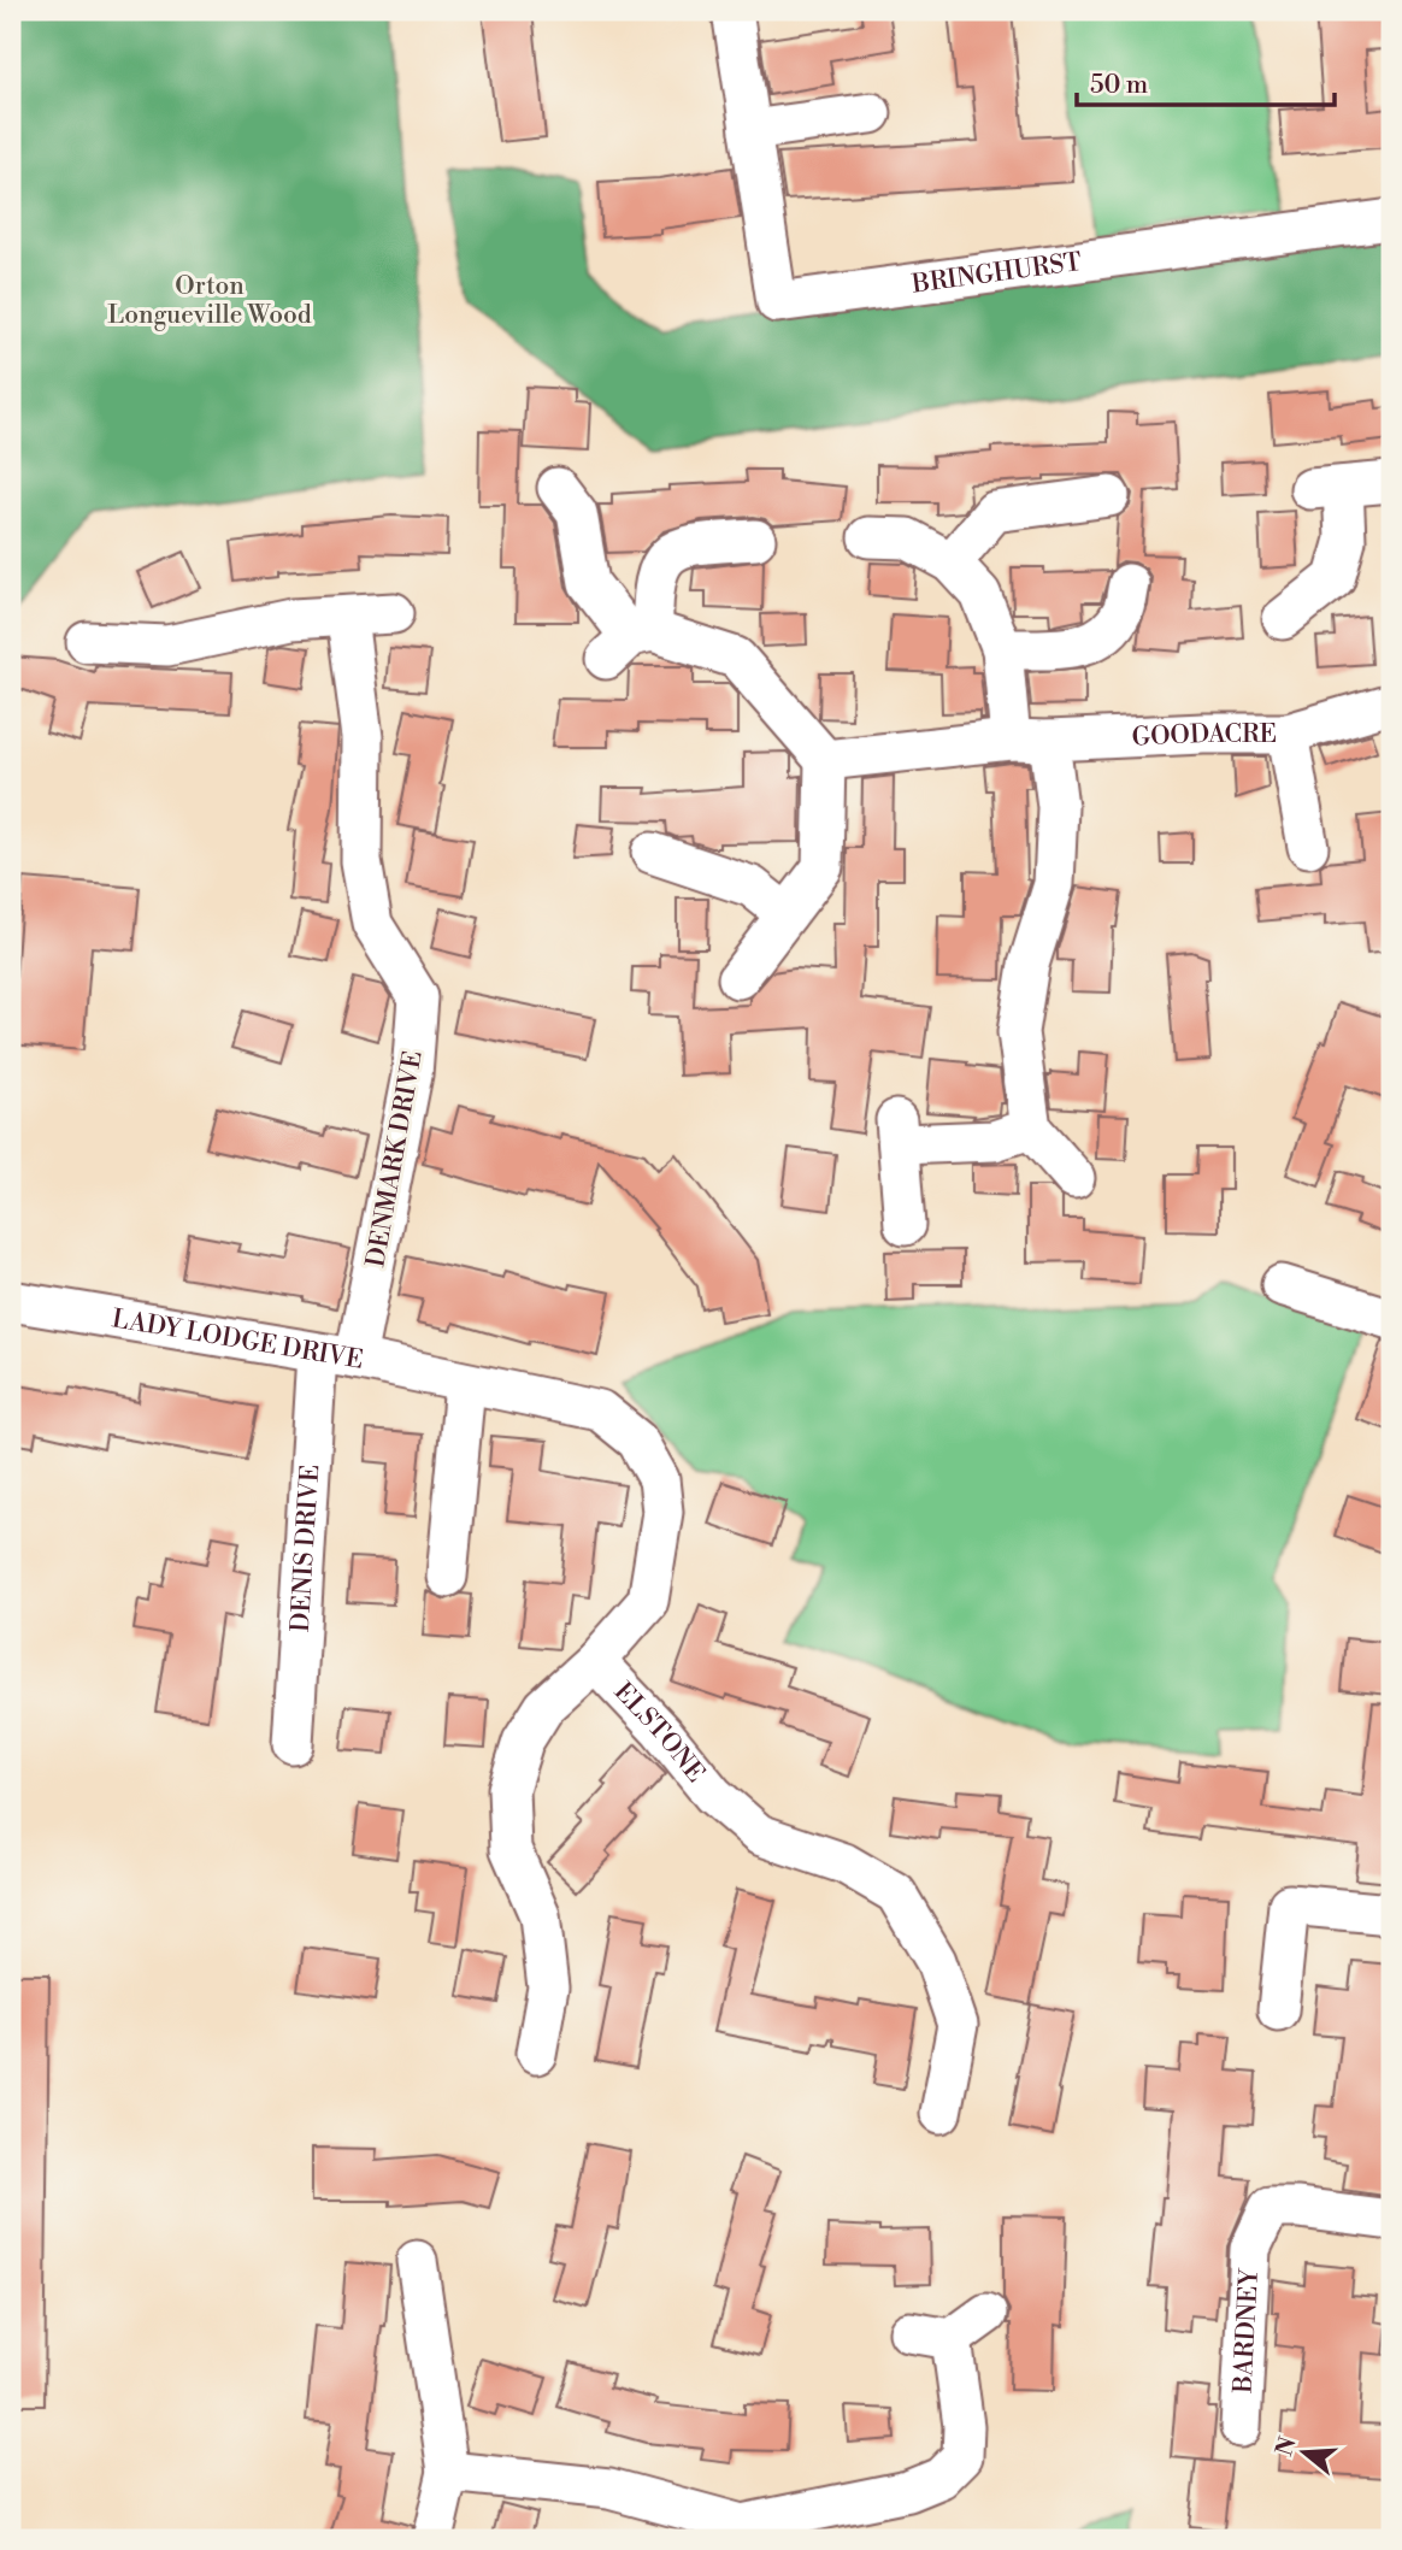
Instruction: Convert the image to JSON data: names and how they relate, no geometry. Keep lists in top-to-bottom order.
{
  "streets": {
    "street": [
      "BRINGHURST",
      "GOODACRE",
      "DENMARK DRIVE",
      "LADY LODGE DRIVE",
      "DENIS DRIVE",
      "ELSTONE",
      "BARDNEY"
    ]
  },
  "crossings": [
    ["DENMARK DRIVE", "LADY LODGE DRIVE"],
    ["LADY LODGE DRIVE", "DENIS DRIVE"],
    ["LADY LODGE DRIVE", "ELSTONE"]
  ],
  "parks": ["Orton Longueville Wood"],
  "scale_bar": "50 m",
  "north": "left"
}
